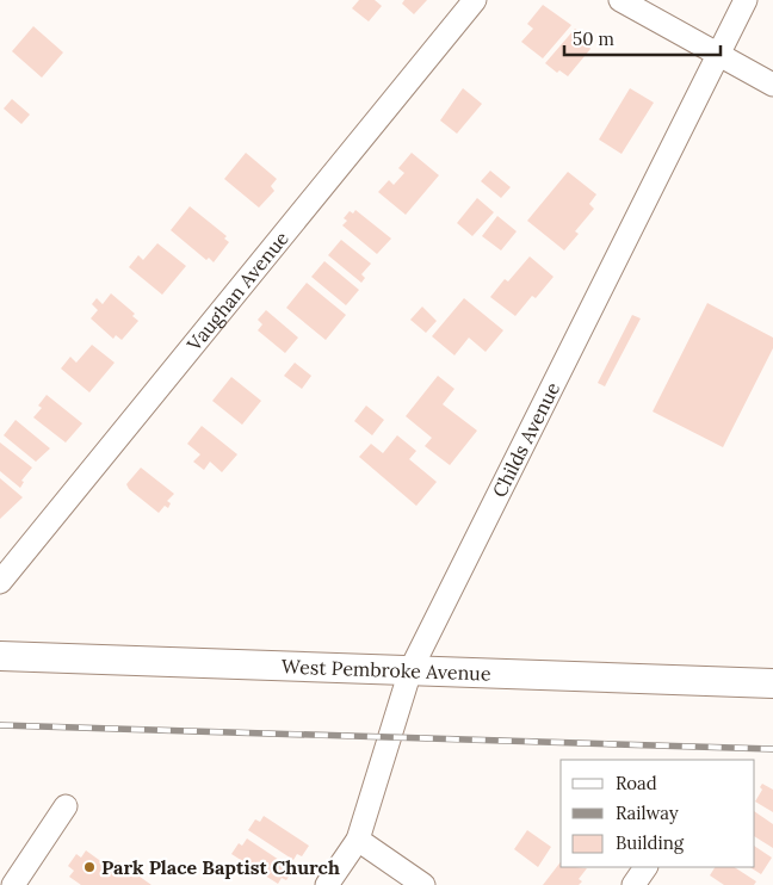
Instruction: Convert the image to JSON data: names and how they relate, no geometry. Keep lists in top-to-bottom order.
{
  "streets": {
    "main road": ["West Pembroke Avenue"],
    "street": ["Vaughan Avenue", "Childs Avenue"]
  },
  "crossings": [
    ["Childs Avenue", "West Pembroke Avenue"]
  ],
  "places": ["Park Place Baptist Church"],
  "legend": ["Road", "Railway", "Building"],
  "scale_bar": "50 m"
}
